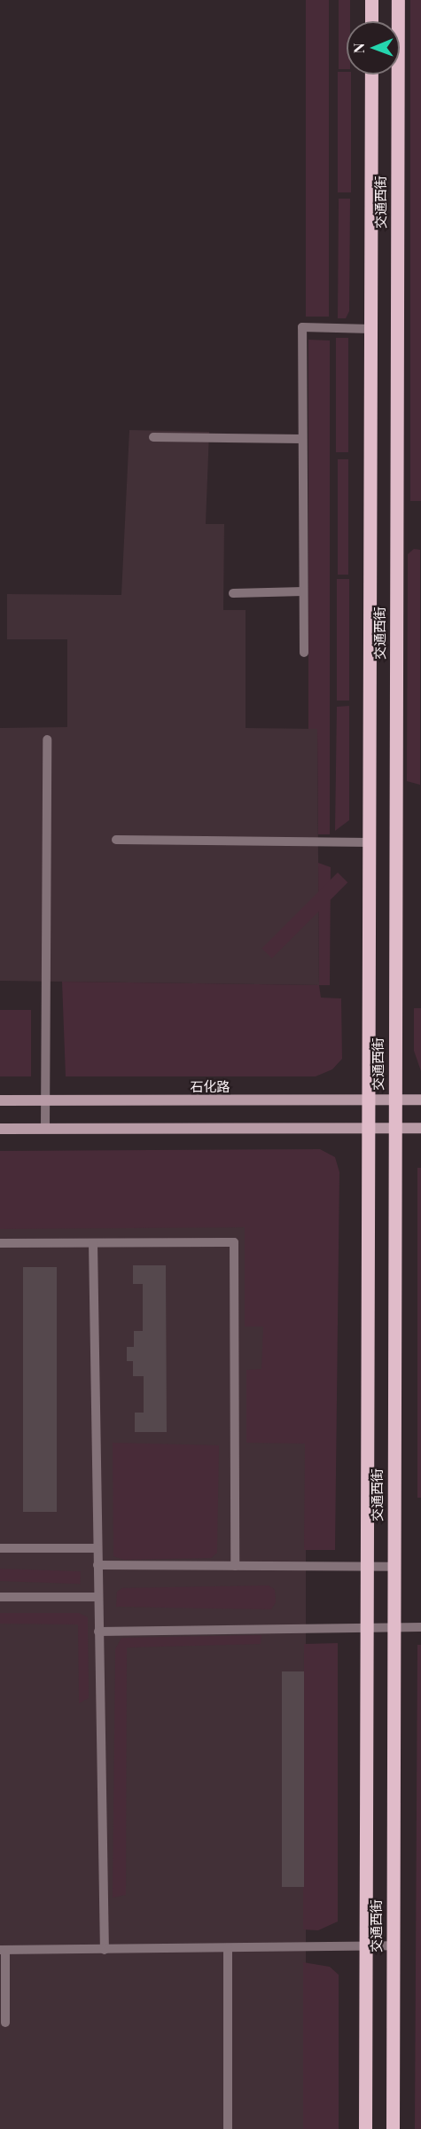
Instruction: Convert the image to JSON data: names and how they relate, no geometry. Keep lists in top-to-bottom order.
{
  "streets": {
    "main road": ["交通西街", "石化路"]
  },
  "crossings": [
    ["交通西街", "石化路"]
  ],
  "north": "left"
}
